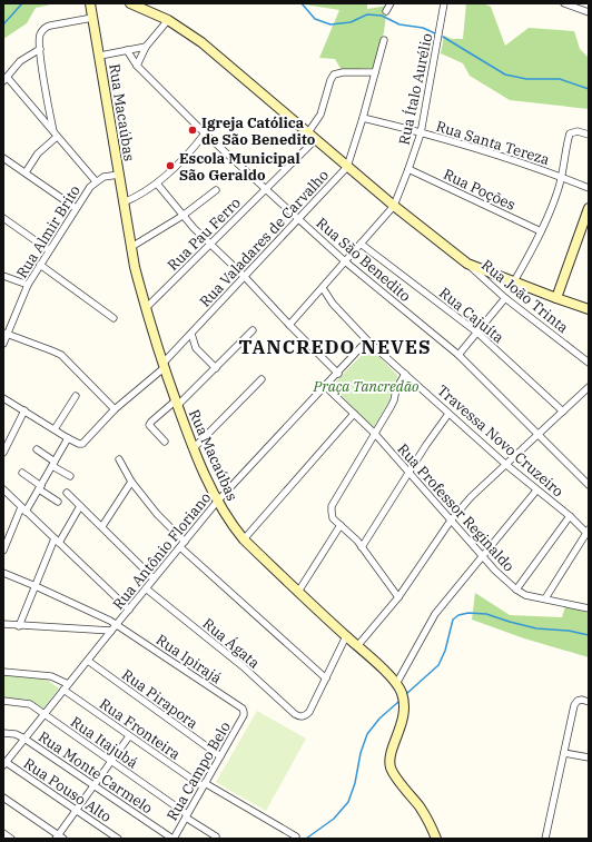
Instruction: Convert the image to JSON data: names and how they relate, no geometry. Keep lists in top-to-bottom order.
{
  "streets": {
    "street": [
      "Rua Ítalo Aurélio",
      "Rua Macaúbas",
      "Rua Santa Tereza",
      "Rua Poções",
      "Rua Almir Brito",
      "Rua Pau Ferro",
      "Rua Valadares de Carvalho",
      "Rua São Benedito",
      "Rua João Trinta",
      "Rua Cajuíta",
      "Travessa Novo Cruzeiro",
      "Rua Professor Reginaldo",
      "Rua Antônio Floriano",
      "Rua Ágata",
      "Rua Ipirajá",
      "Rua Pirapora",
      "Rua Fronteira",
      "Rua Itajubá",
      "Rua Campo Belo",
      "Rua Monte Carmelo",
      "Rua Pouso Alto"
    ]
  },
  "crossings": [
    ["Rua Ítalo Aurélio", "Rua Santa Tereza"],
    ["Rua Ítalo Aurélio", "Rua Poções"],
    ["Rua Ítalo Aurélio", "Rua São Benedito"],
    ["Rua Ítalo Aurélio", "Rua Cajuíta"],
    ["Rua Ítalo Aurélio", "Travessa Novo Cruzeiro"],
    ["Rua Macaúbas", "Rua Almir Brito"],
    ["Rua Macaúbas", "Rua Pau Ferro"],
    ["Rua Macaúbas", "Rua Valadares de Carvalho"],
    ["Rua Macaúbas", "Rua Antônio Floriano"],
    ["Rua Santa Tereza", "Rua Valadares de Carvalho"],
    ["Rua Pau Ferro", "Rua São Benedito"],
    ["Rua Valadares de Carvalho", "Rua São Benedito"],
    ["Travessa Novo Cruzeiro", "Rua Antônio Floriano"],
    ["Rua Professor Reginaldo", "Rua Antônio Floriano"],
    ["Rua Antônio Floriano", "Rua Ágata"],
    ["Rua Antônio Floriano", "Rua Ipirajá"],
    ["Rua Antônio Floriano", "Rua Pirapora"],
    ["Rua Antônio Floriano", "Rua Fronteira"],
    ["Rua Antônio Floriano", "Rua Itajubá"],
    ["Rua Antônio Floriano", "Rua Monte Carmelo"],
    ["Rua Antônio Floriano", "Rua Pouso Alto"],
    ["Rua Ipirajá", "Rua Campo Belo"],
    ["Rua Pirapora", "Rua Campo Belo"],
    ["Rua Fronteira", "Rua Campo Belo"],
    ["Rua Itajubá", "Rua Campo Belo"],
    ["Rua Campo Belo", "Rua Monte Carmelo"]
  ],
  "districts": ["TANCREDO NEVES"],
  "parks": ["Praça Tancredão"],
  "places": ["Igreja Católica de São Benedito", "Escola Municipal São Geraldo"]
}
